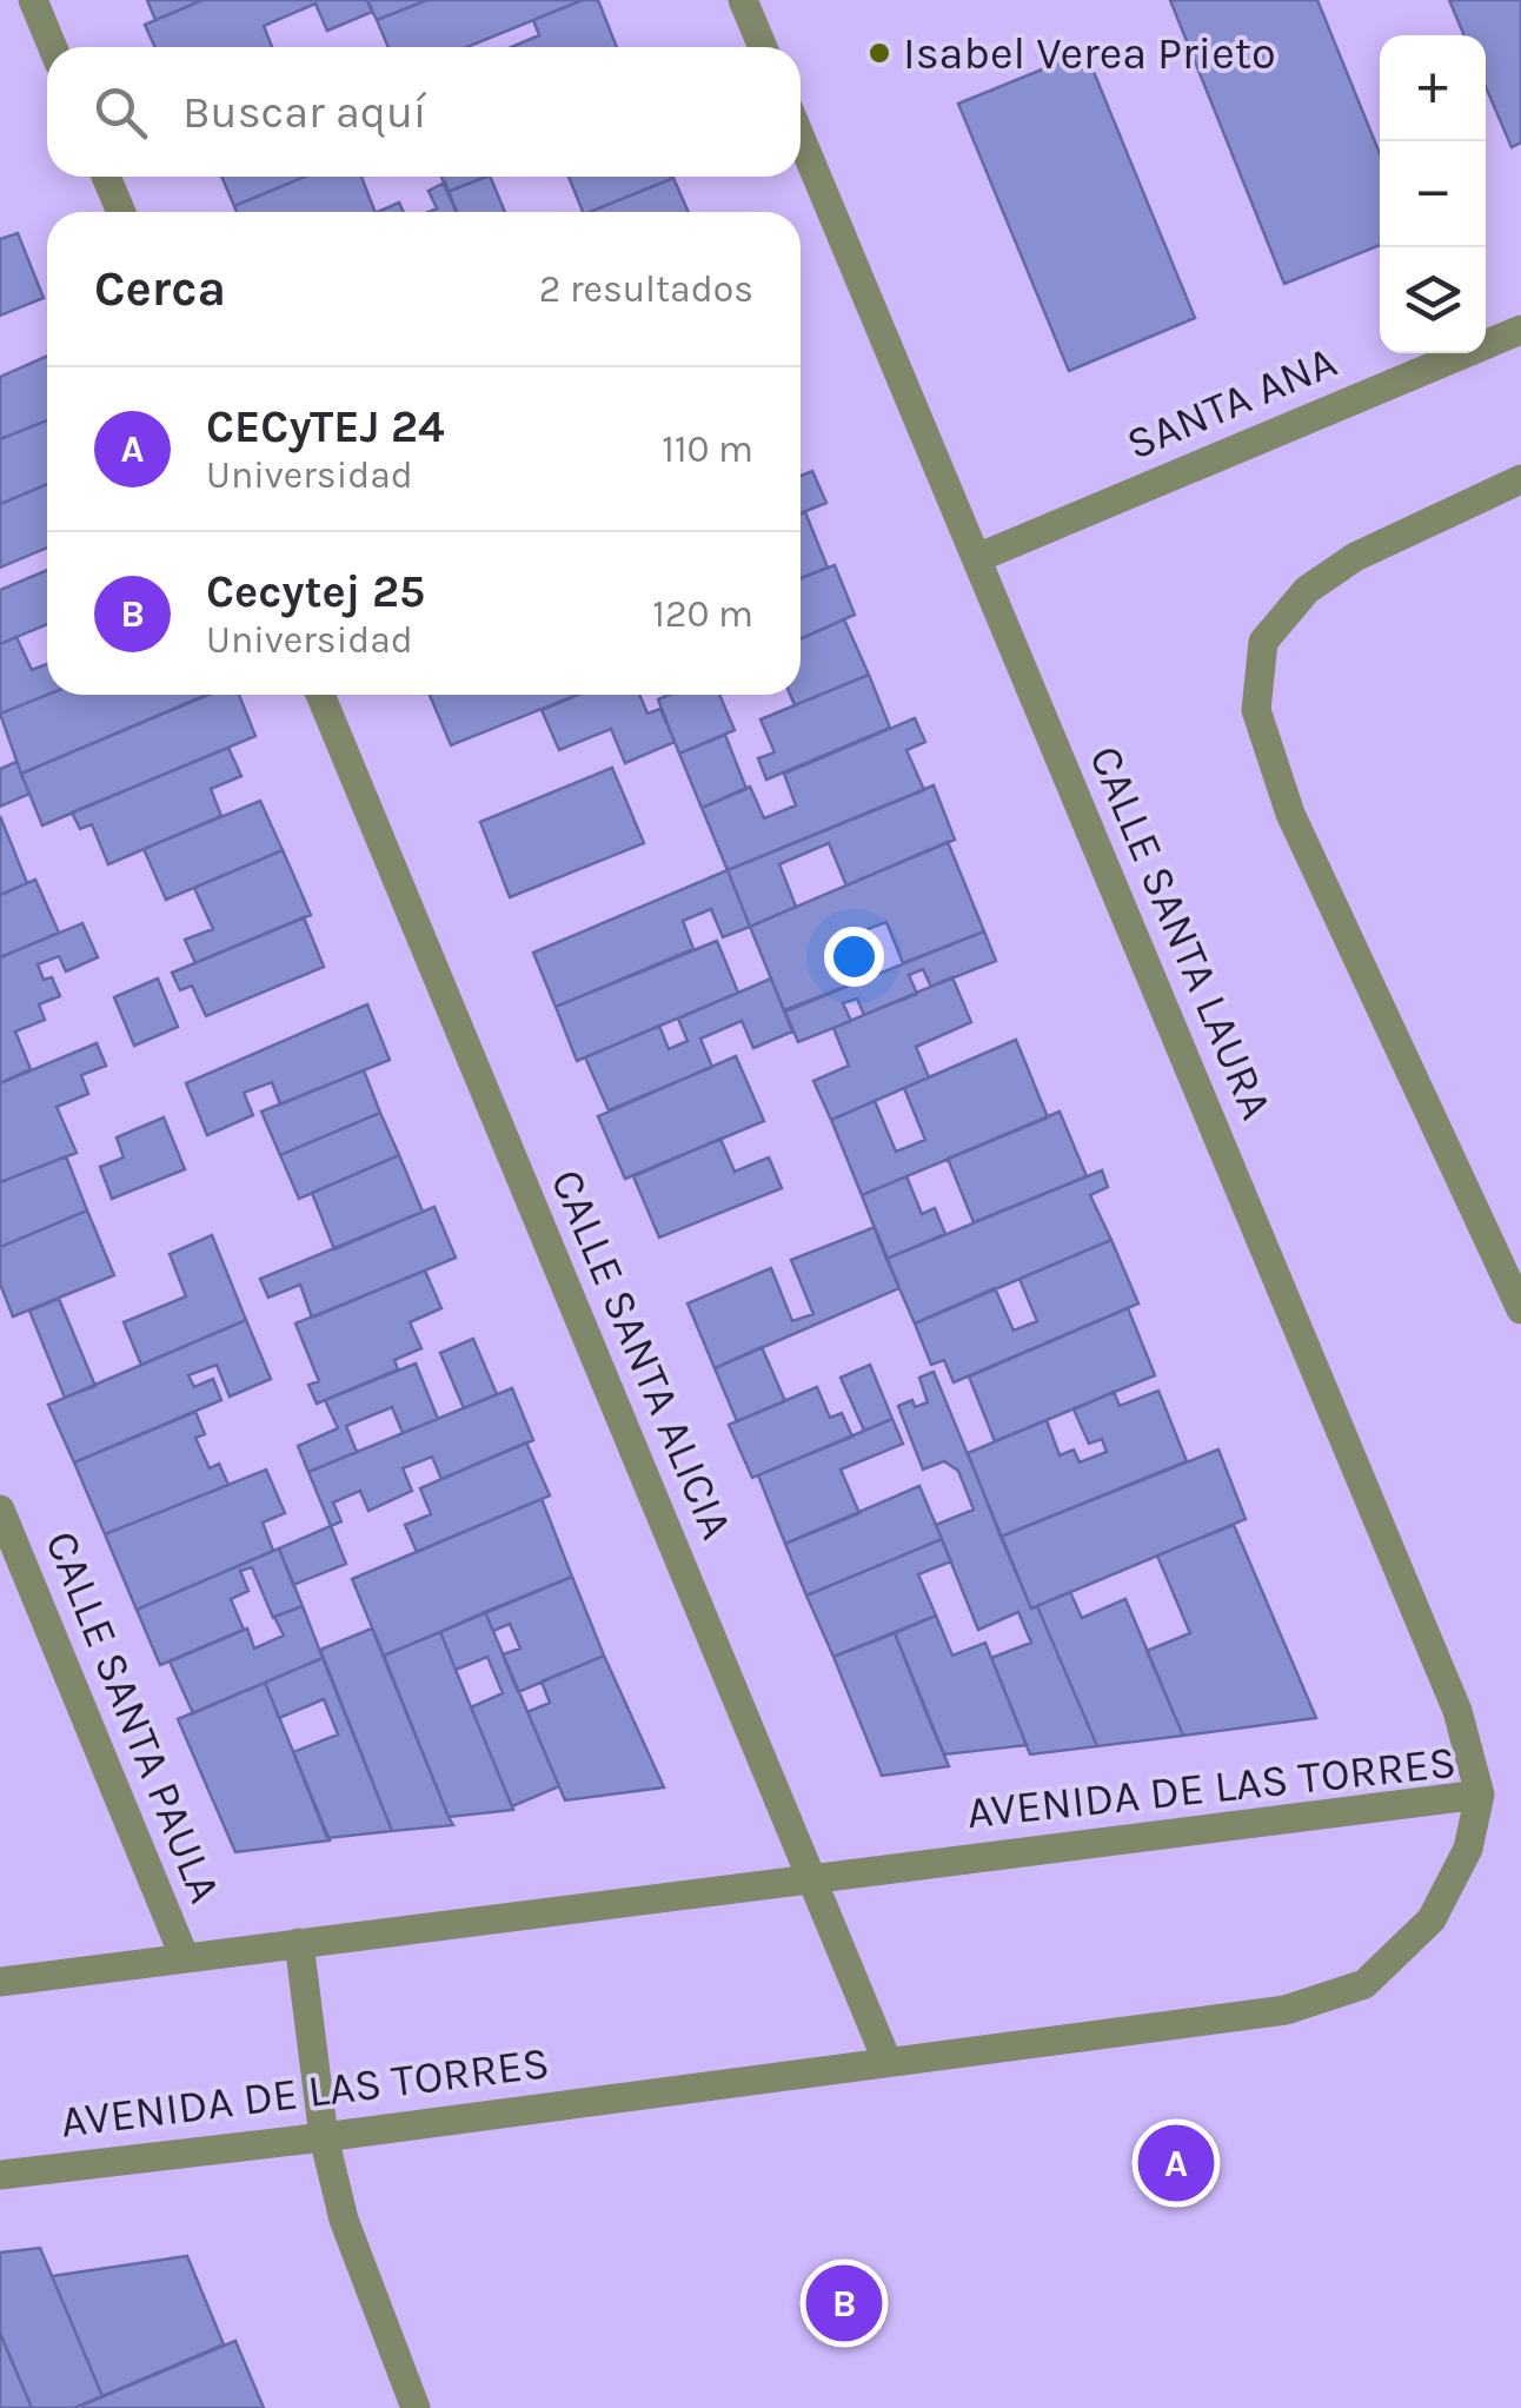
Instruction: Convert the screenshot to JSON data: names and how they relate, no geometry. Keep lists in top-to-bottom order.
{
  "streets": {
    "street": [
      "SANTA ANA",
      "CALLE SANTA LAURA",
      "CALLE SANTA ALICIA",
      "CALLE SANTA PAULA",
      "AVENIDA DE LAS TORRES"
    ]
  },
  "crossings": [
    ["SANTA ANA", "CALLE SANTA LAURA"],
    ["CALLE SANTA LAURA", "AVENIDA DE LAS TORRES"],
    ["CALLE SANTA ALICIA", "AVENIDA DE LAS TORRES"],
    ["CALLE SANTA PAULA", "AVENIDA DE LAS TORRES"]
  ],
  "places": ["Isabel Verea Prieto"],
  "page": {
    "map_buttons": ["+", "−"],
    "search": "Buscar aquí",
    "heading": ["Cerca", "2 resultados"],
    "list": [
      {
        "mark": "A",
        "name": "CECyTEJ 24",
        "note": "Universidad",
        "value": "110 m"
      },
      {
        "mark": "B",
        "name": "Cecytej 25",
        "note": "Universidad",
        "value": "120 m"
      }
    ],
    "pins": ["A", "B"]
  }
}
